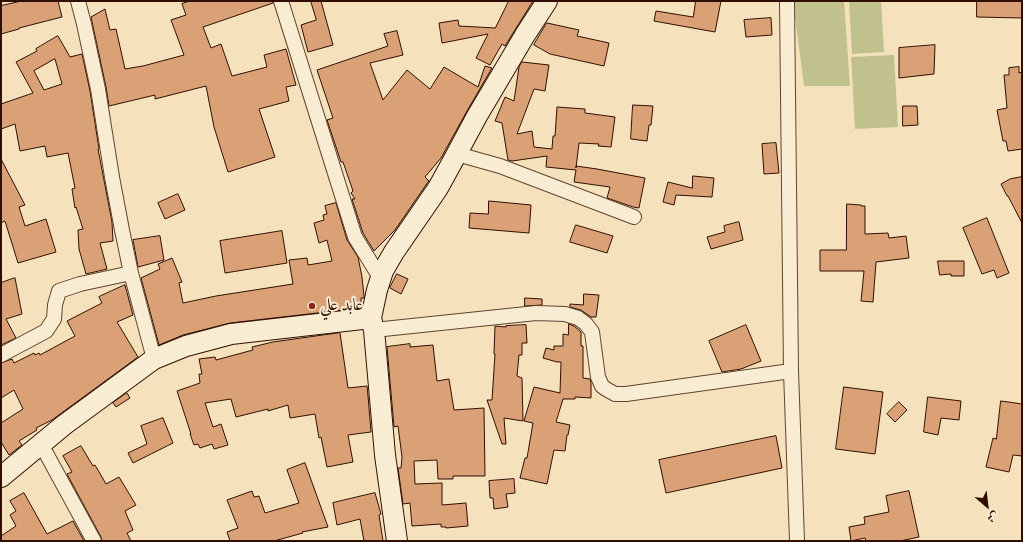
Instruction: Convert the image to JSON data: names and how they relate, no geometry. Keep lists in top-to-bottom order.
{
  "places": ["عابد علي"],
  "north": "bottom right"
}
